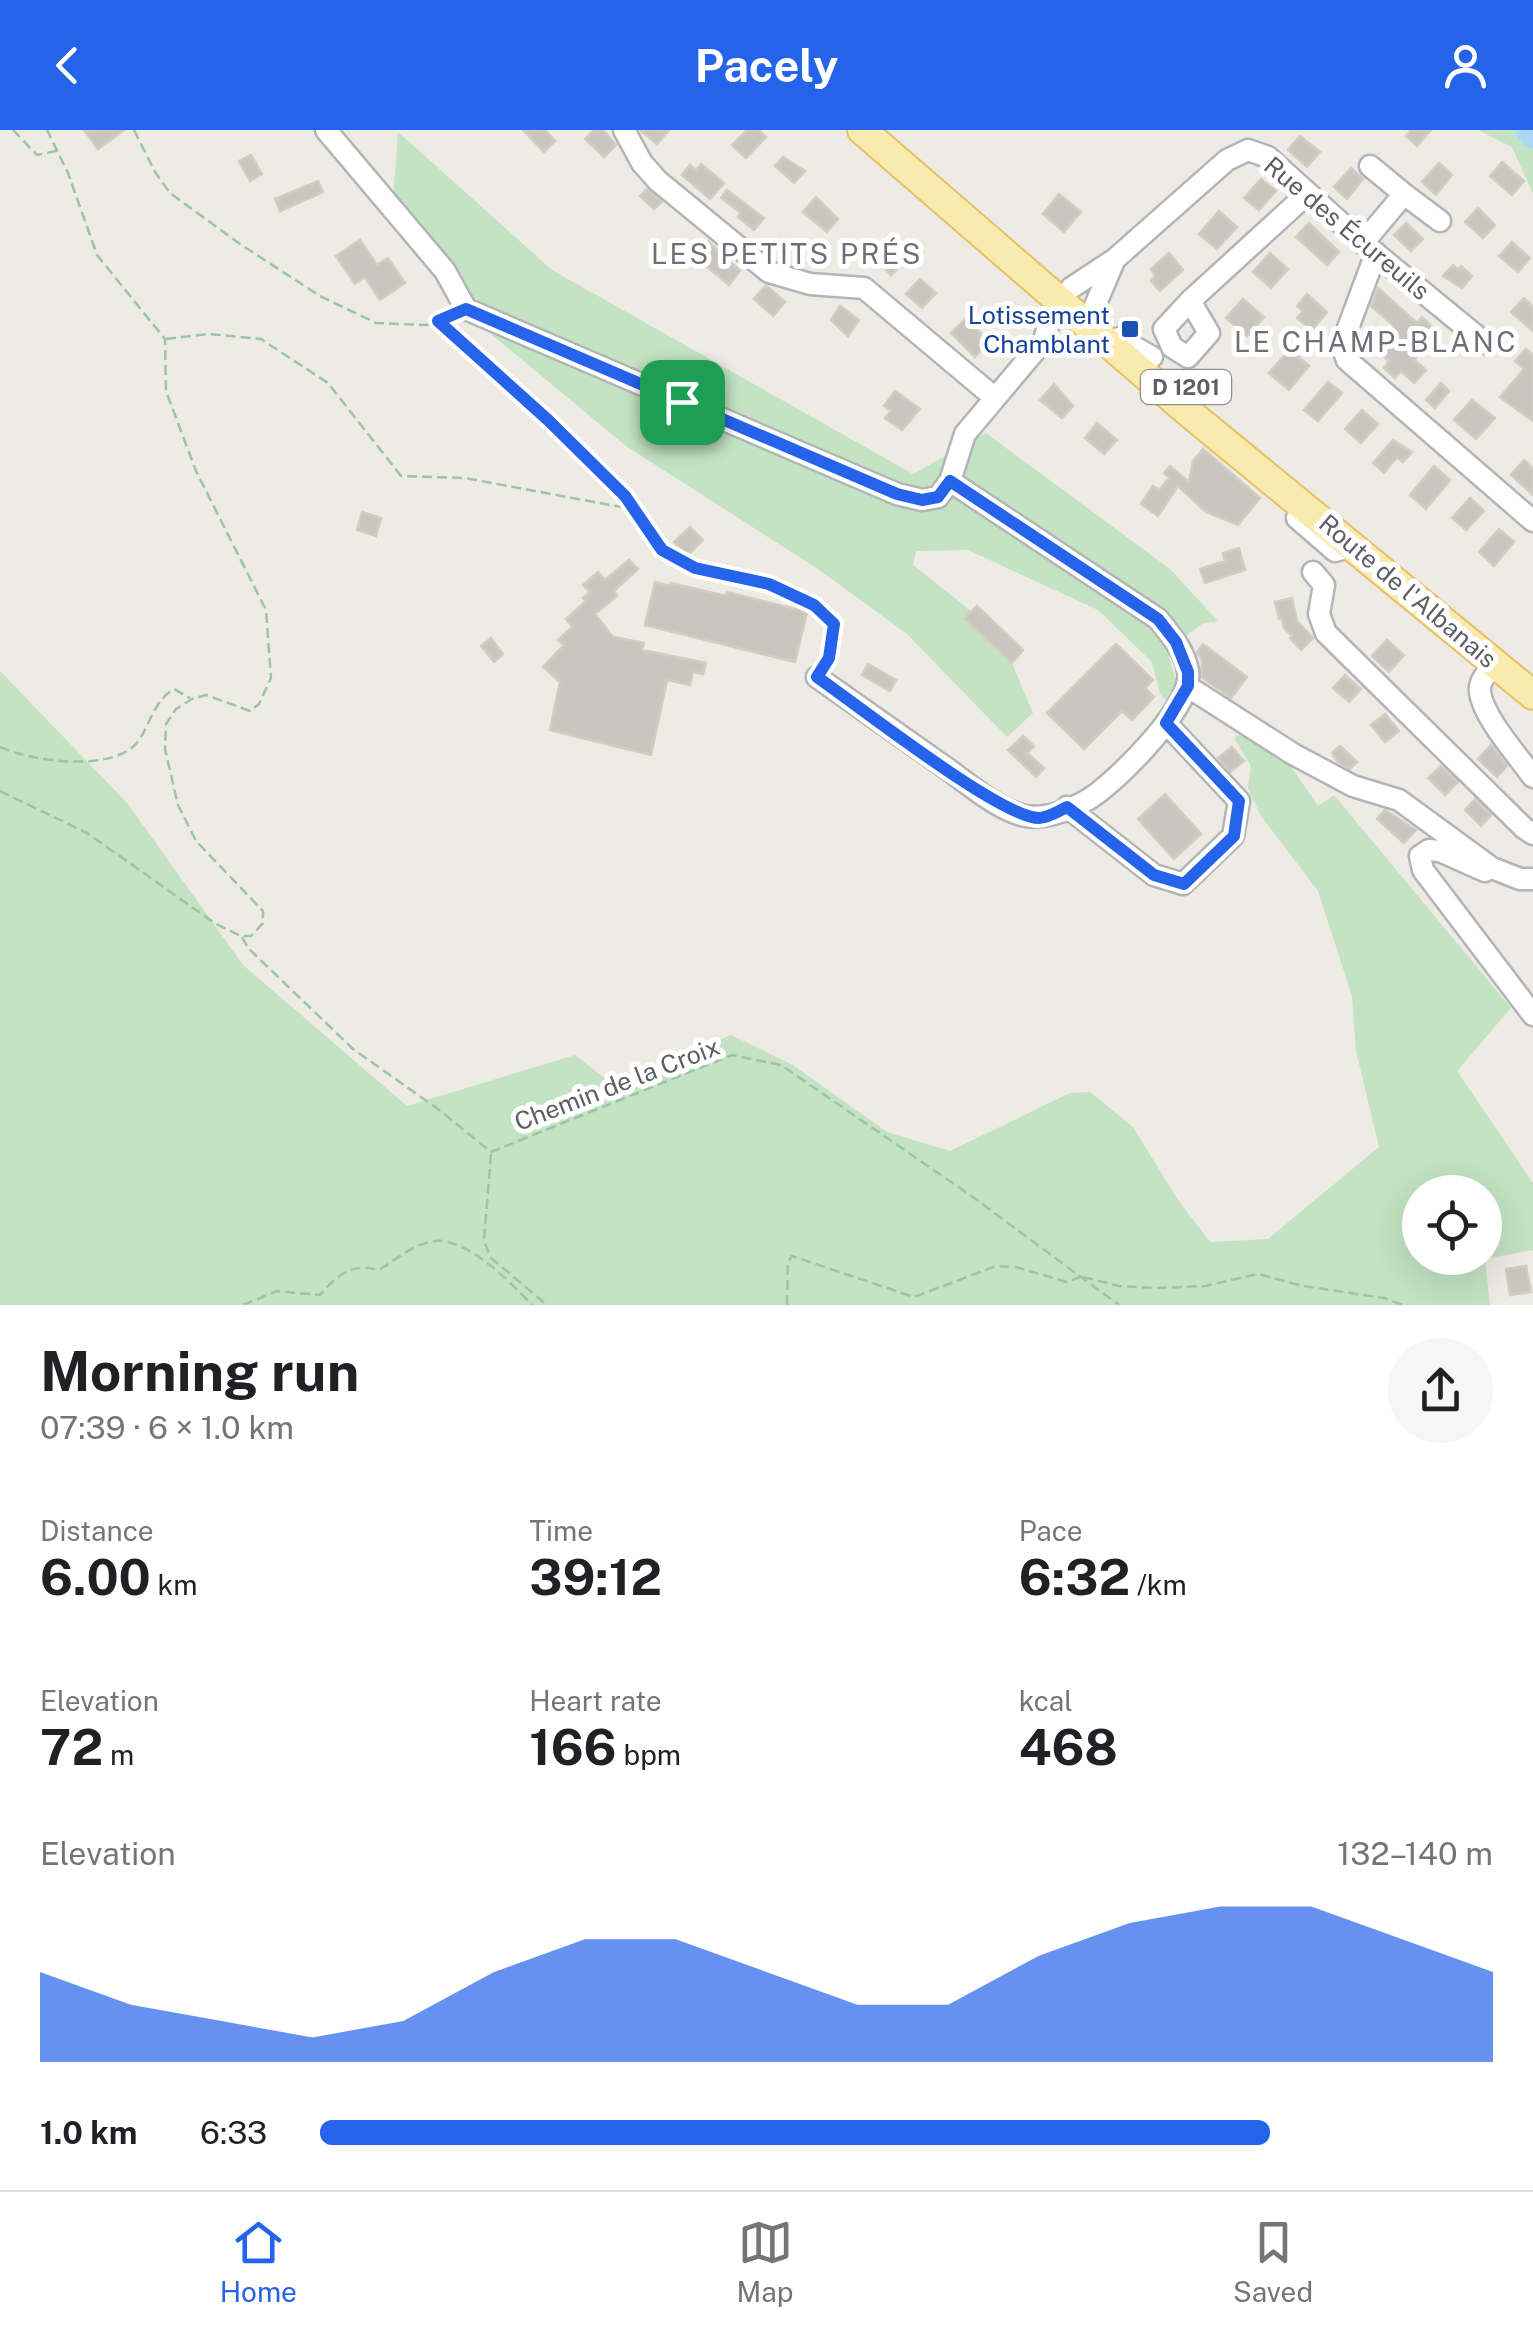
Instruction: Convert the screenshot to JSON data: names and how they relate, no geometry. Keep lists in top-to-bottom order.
{
  "streets": {
    "main road": ["D 1201", "Route de l'Albanais"],
    "street": ["Rue des Écureuils"],
    "path": ["Chemin de la Croix"]
  },
  "crossings": [
    ["Rue des Écureuils", "Route de l'Albanais"]
  ],
  "districts": ["LES PETITS PRÉS", "LE CHAMP-BLANC"],
  "places": {
    "transit": ["Lotissement Chamblant"]
  },
  "page": {
    "header": "Pacely",
    "heading": ["Morning run", "07:39 · 6 × 1.0 km"],
    "stats": [
      ["Distance", "6.00 km"],
      ["Time", "39:12"],
      ["Pace", "6:32 /km"],
      ["Elevation", "72 m"],
      ["Heart rate", "166 bpm"],
      ["kcal", "468"]
    ],
    "chart": ["Elevation", "132–140 m"],
    "list": [
      {
        "name": "1.0 km",
        "note": "6:33"
      }
    ],
    "tabs": ["Home", "Map", "Saved"]
  }
}
